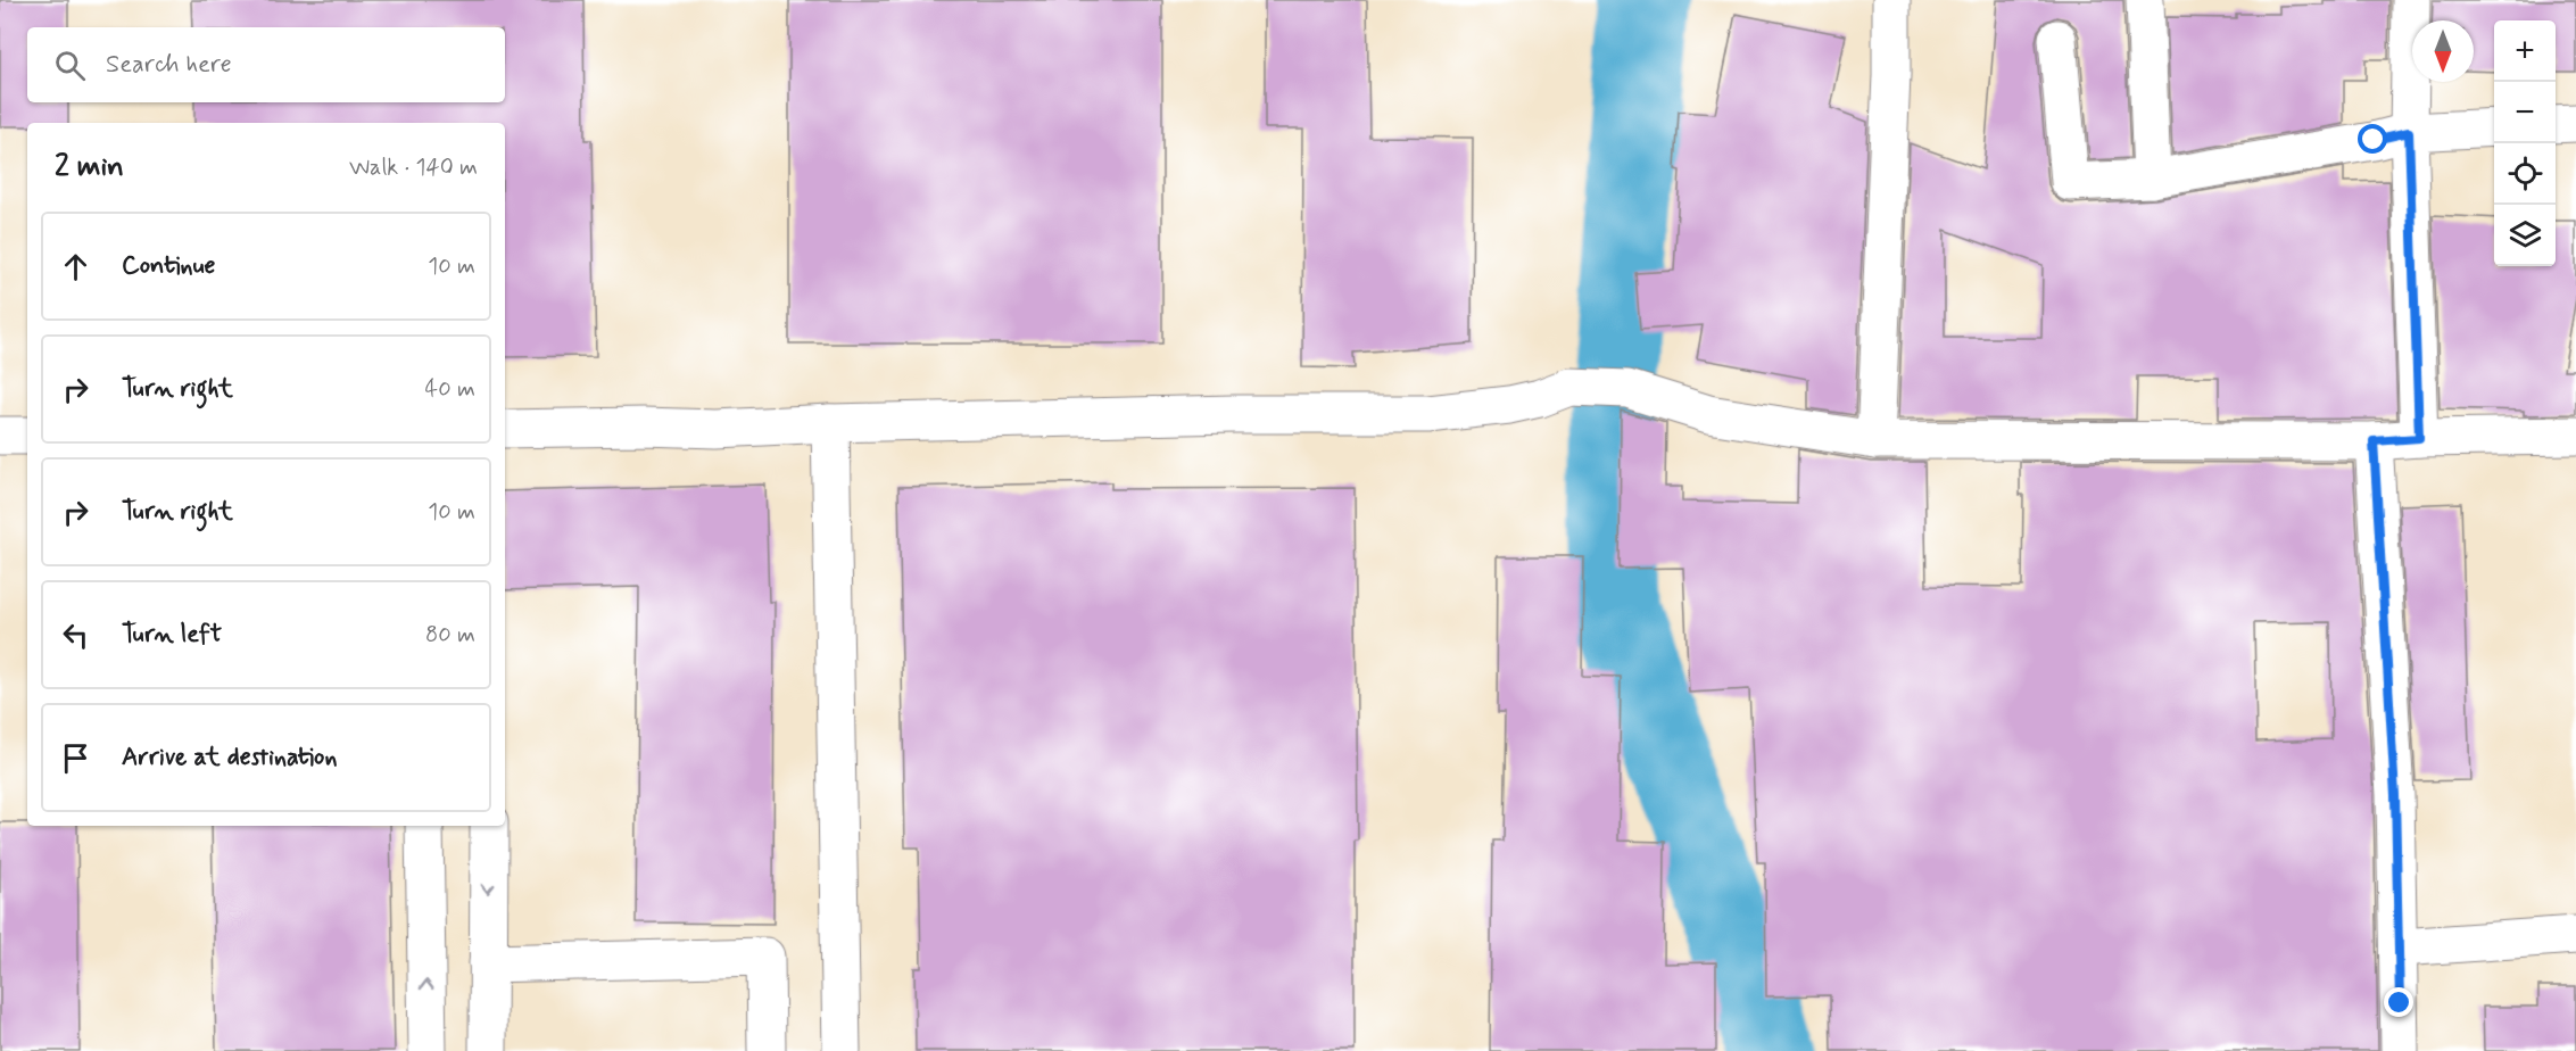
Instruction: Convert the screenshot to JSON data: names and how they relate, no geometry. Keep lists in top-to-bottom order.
{
  "north": "bottom",
  "page": {
    "map_buttons": ["+", "−"],
    "search": "Search here",
    "heading": ["2 min", "Walk · 140 m"],
    "list": [
      ["Continue", "10 m"],
      ["Turn right", "40 m"],
      ["Turn right", "10 m"],
      ["Turn left", "80 m"],
      "Arrive at destination"
    ]
  }
}
